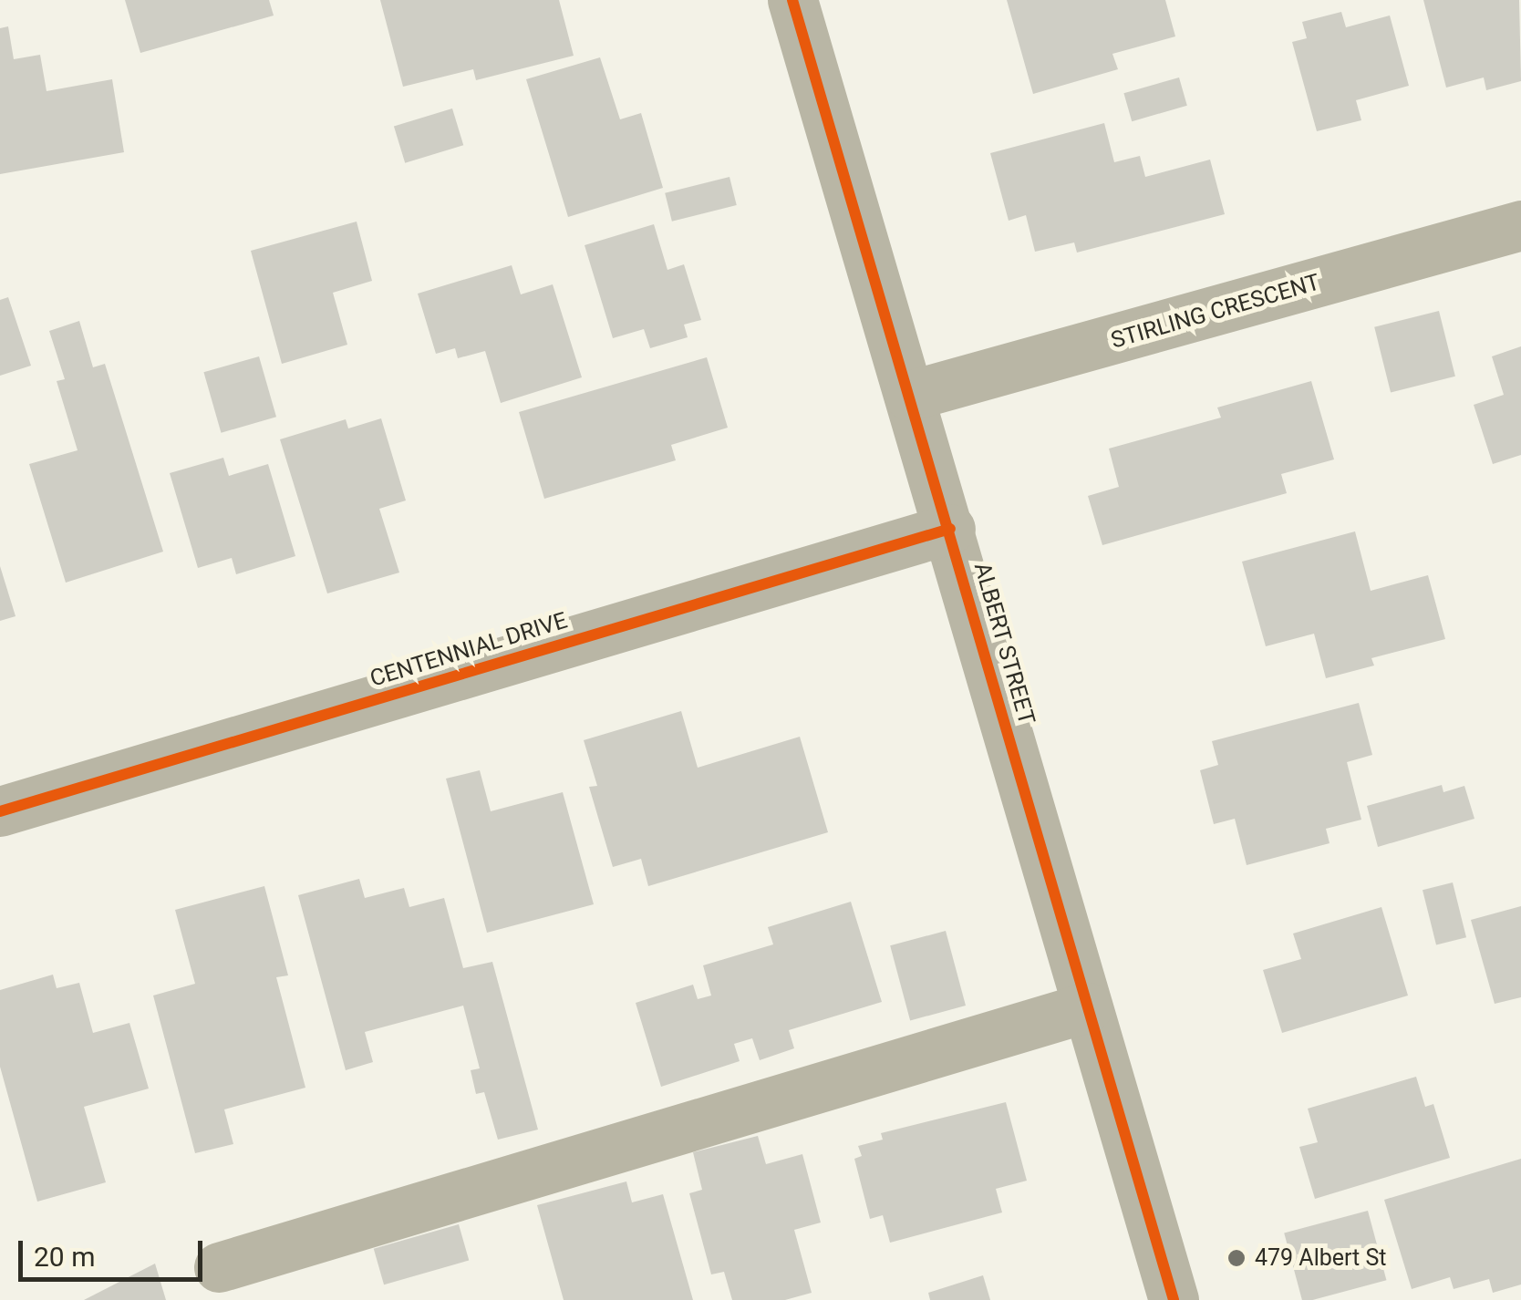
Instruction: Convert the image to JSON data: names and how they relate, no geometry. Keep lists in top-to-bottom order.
{
  "streets": {
    "street": ["STIRLING CRESCENT", "ALBERT STREET", "CENTENNIAL DRIVE"]
  },
  "crossings": [
    ["STIRLING CRESCENT", "ALBERT STREET"],
    ["ALBERT STREET", "CENTENNIAL DRIVE"]
  ],
  "places": ["479 Albert St"],
  "scale_bar": "20 m"
}
